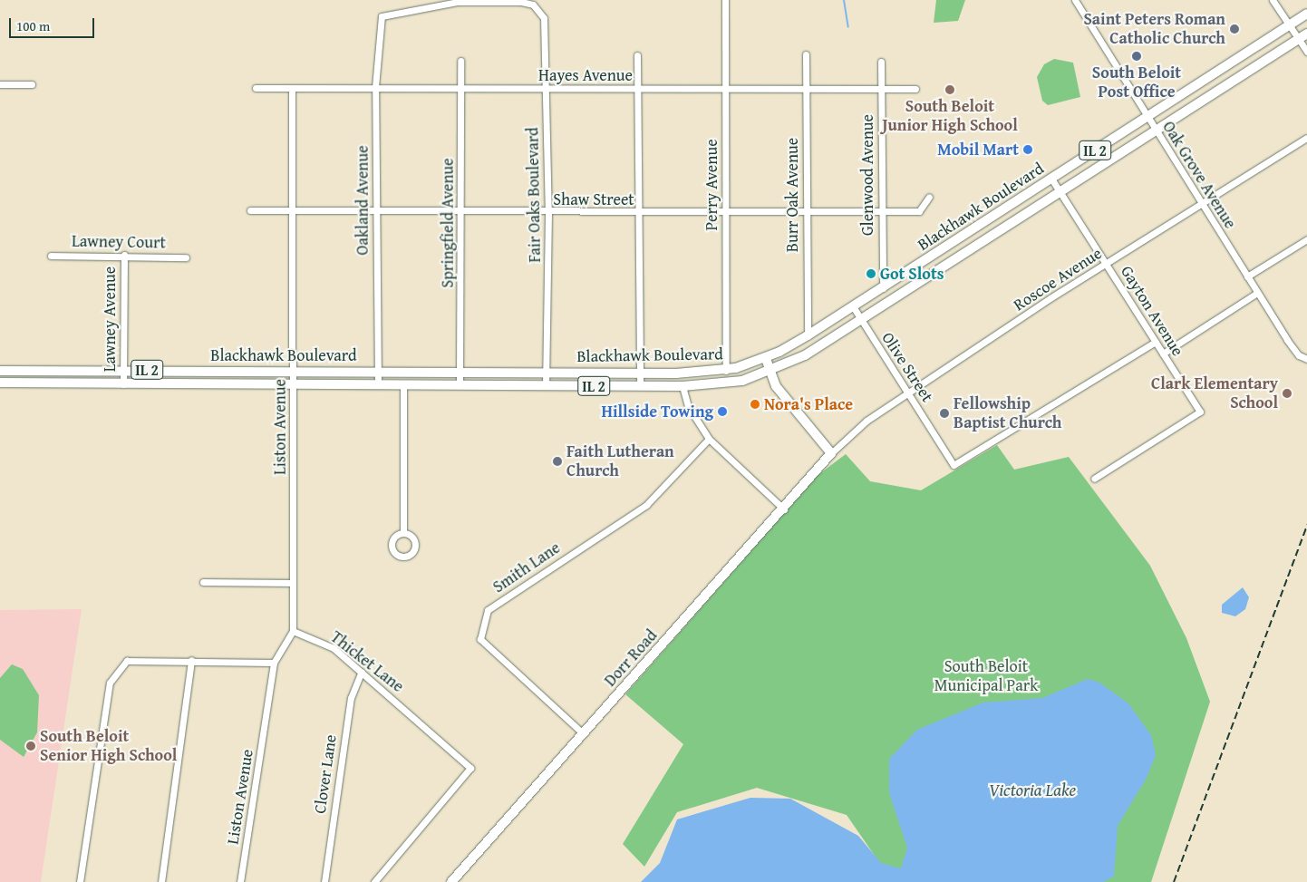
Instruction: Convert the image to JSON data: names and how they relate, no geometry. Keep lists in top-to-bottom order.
{
  "streets": {
    "main road": ["IL 2", "Blackhawk Boulevard", "Dorr Road"],
    "street": [
      "Hayes Avenue",
      "Glenwood Avenue",
      "Oak Grove Avenue",
      "Perry Avenue",
      "Fair Oaks Boulevard",
      "Burr Oak Avenue",
      "Shaw Street",
      "Oakland Avenue",
      "Springfield Avenue",
      "Lawney Court",
      "Roscoe Avenue",
      "Gayton Avenue",
      "Lawney Avenue",
      "Olive Street",
      "Liston Avenue",
      "Smith Lane",
      "Thicket Lane",
      "Clover Lane"
    ]
  },
  "crossings": [
    ["Hayes Avenue", "Glenwood Avenue"],
    ["Hayes Avenue", "Perry Avenue"],
    ["Hayes Avenue", "Fair Oaks Boulevard"],
    ["Hayes Avenue", "Burr Oak Avenue"],
    ["Hayes Avenue", "Oakland Avenue"],
    ["Hayes Avenue", "Springfield Avenue"],
    ["Hayes Avenue", "Liston Avenue"],
    ["Glenwood Avenue", "Shaw Street"],
    ["Glenwood Avenue", "Blackhawk Boulevard"],
    ["Oak Grove Avenue", "Blackhawk Boulevard"],
    ["Oak Grove Avenue", "Roscoe Avenue"],
    ["Perry Avenue", "Shaw Street"],
    ["Perry Avenue", "Blackhawk Boulevard"],
    ["Fair Oaks Boulevard", "Shaw Street"],
    ["Fair Oaks Boulevard", "Oakland Avenue"],
    ["Fair Oaks Boulevard", "Blackhawk Boulevard"],
    ["Burr Oak Avenue", "Shaw Street"],
    ["Burr Oak Avenue", "Blackhawk Boulevard"],
    ["Shaw Street", "Oakland Avenue"],
    ["Shaw Street", "Springfield Avenue"],
    ["Shaw Street", "Liston Avenue"],
    ["Oakland Avenue", "Blackhawk Boulevard"],
    ["Blackhawk Boulevard", "Springfield Avenue"],
    ["Blackhawk Boulevard", "Gayton Avenue"],
    ["Blackhawk Boulevard", "Lawney Avenue"],
    ["Blackhawk Boulevard", "Olive Street"],
    ["Blackhawk Boulevard", "Liston Avenue"],
    ["Lawney Court", "Lawney Avenue"],
    ["Roscoe Avenue", "Gayton Avenue"],
    ["Roscoe Avenue", "Olive Street"],
    ["Roscoe Avenue", "Dorr Road"],
    ["Gayton Avenue", "Olive Street"],
    ["Liston Avenue", "Thicket Lane"],
    ["Smith Lane", "Dorr Road"],
    ["Thicket Lane", "Clover Lane"]
  ],
  "water": ["Victoria Lake"],
  "parks": ["South Beloit Municipal Park"],
  "places": [
    "Saint Peters Roman Catholic Church",
    "South Beloit Post Office",
    "South Beloit Junior High School",
    "Mobil Mart",
    "Got Slots",
    "Clark Elementary School",
    "Nora's Place",
    "Hillside Towing",
    "Fellowship Baptist Church",
    "Faith Lutheran Church",
    "South Beloit Senior High School"
  ],
  "scale_bar": "100 m"
}
